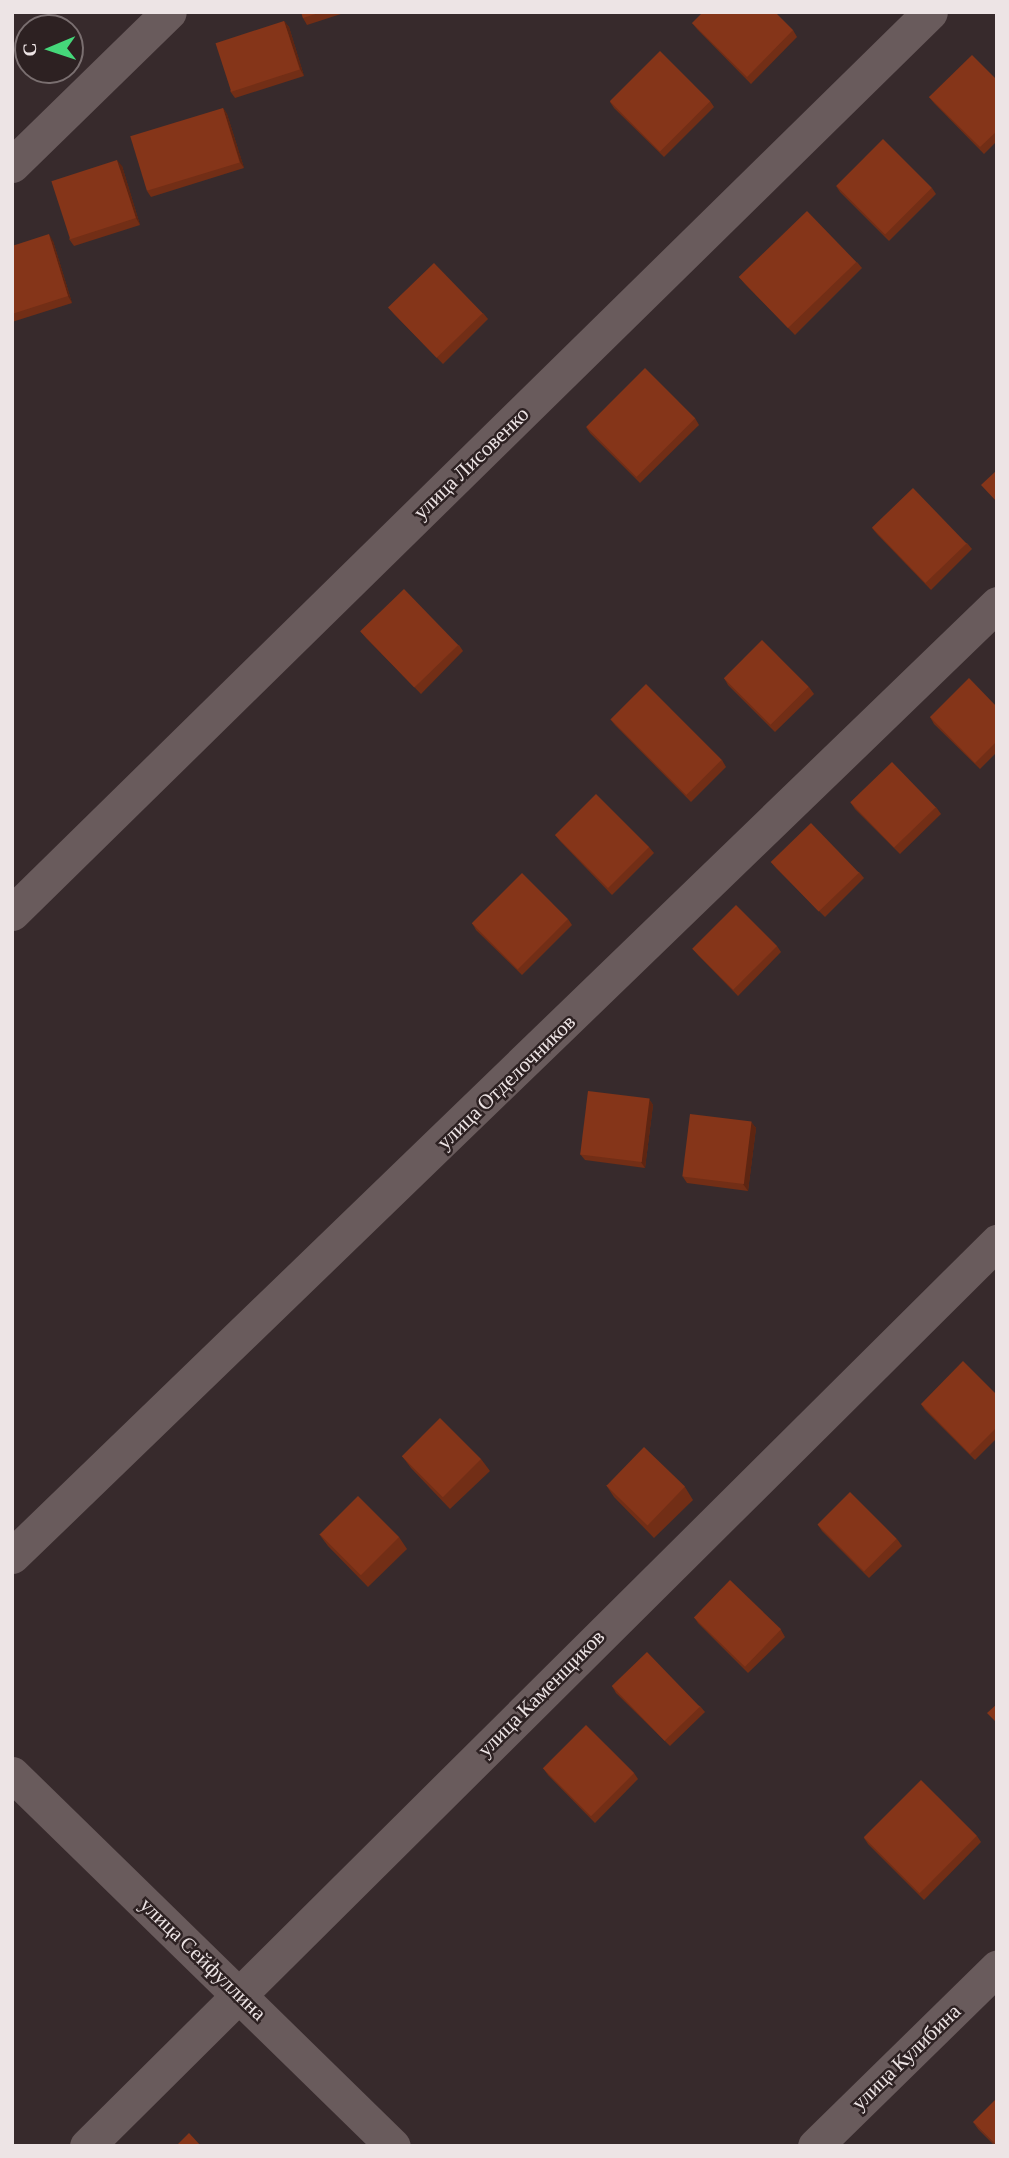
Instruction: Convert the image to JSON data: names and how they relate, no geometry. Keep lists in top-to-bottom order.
{
  "streets": {
    "street": [
      "улица Лисовенко",
      "улица Отделочников",
      "улица Каменщиков",
      "улица Сейфуллина",
      "улица Кулибина"
    ]
  },
  "crossings": [
    ["улица Каменщиков", "улица Сейфуллина"]
  ],
  "north": "left"
}
